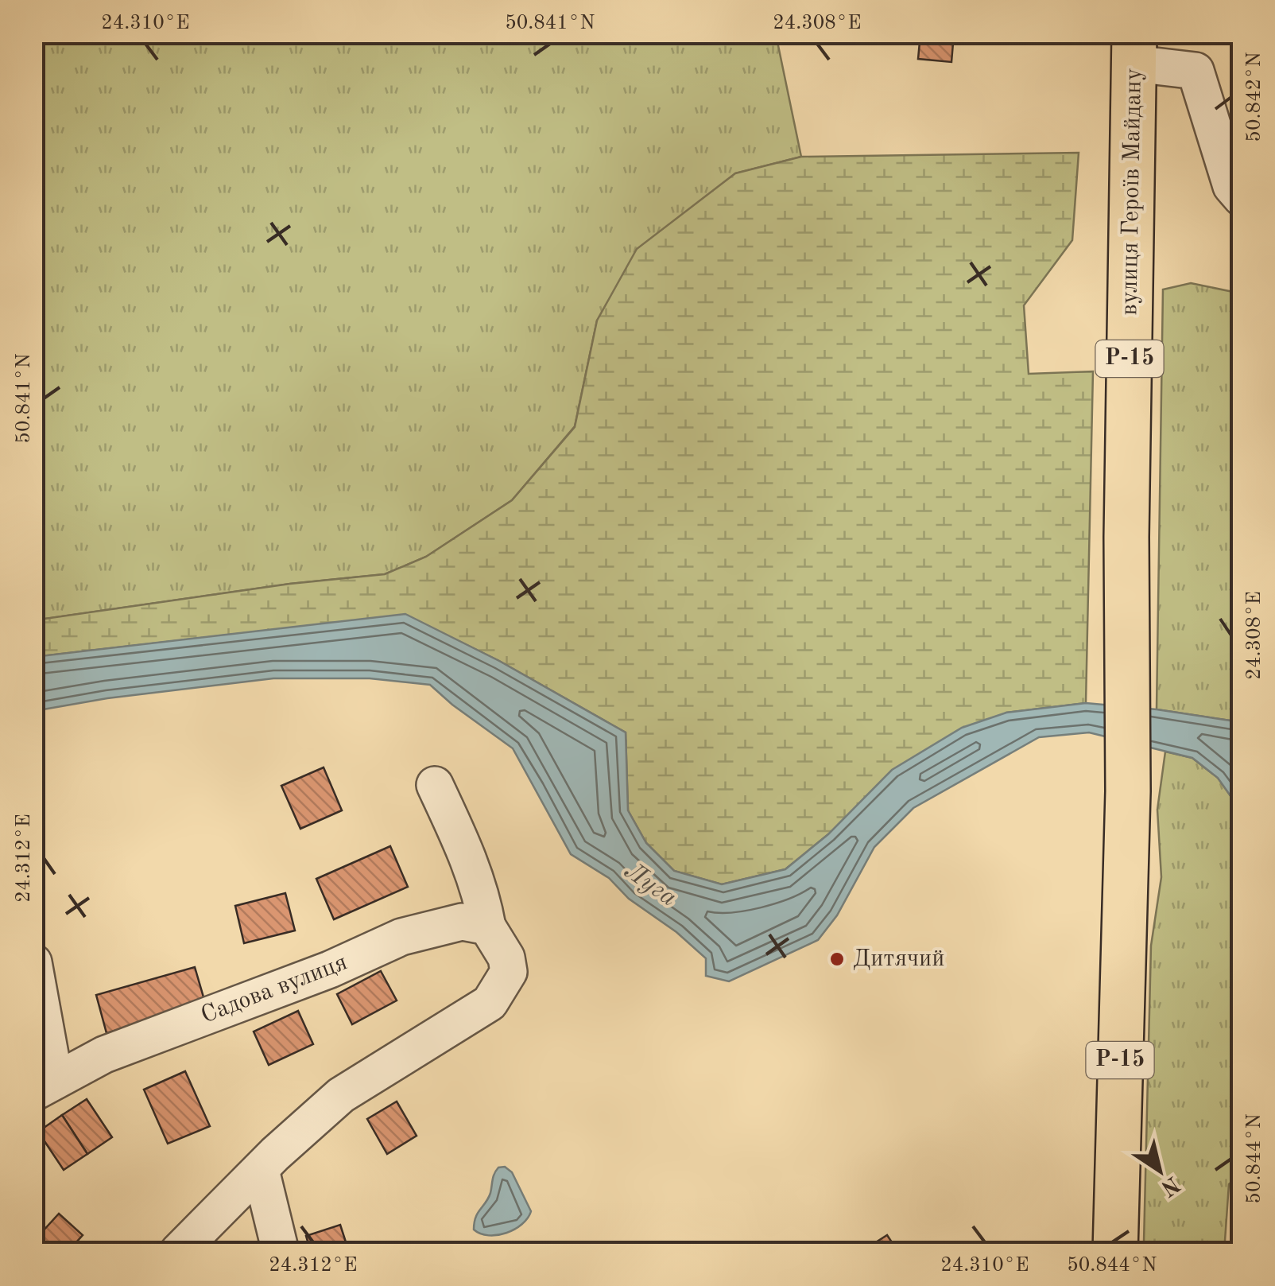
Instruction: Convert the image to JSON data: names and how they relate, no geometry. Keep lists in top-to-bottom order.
{
  "streets": {
    "main road": ["вулиця Героїв Майдану", "Р-15"],
    "street": ["Садова вулиця"]
  },
  "water": ["Луга"],
  "places": ["Дитячий"],
  "north": "bottom right",
  "coordinates": [
    "24.310°E",
    "50.841°N",
    "24.308°E",
    "50.842°N",
    "24.312°E",
    "50.844°N"
  ]
}
